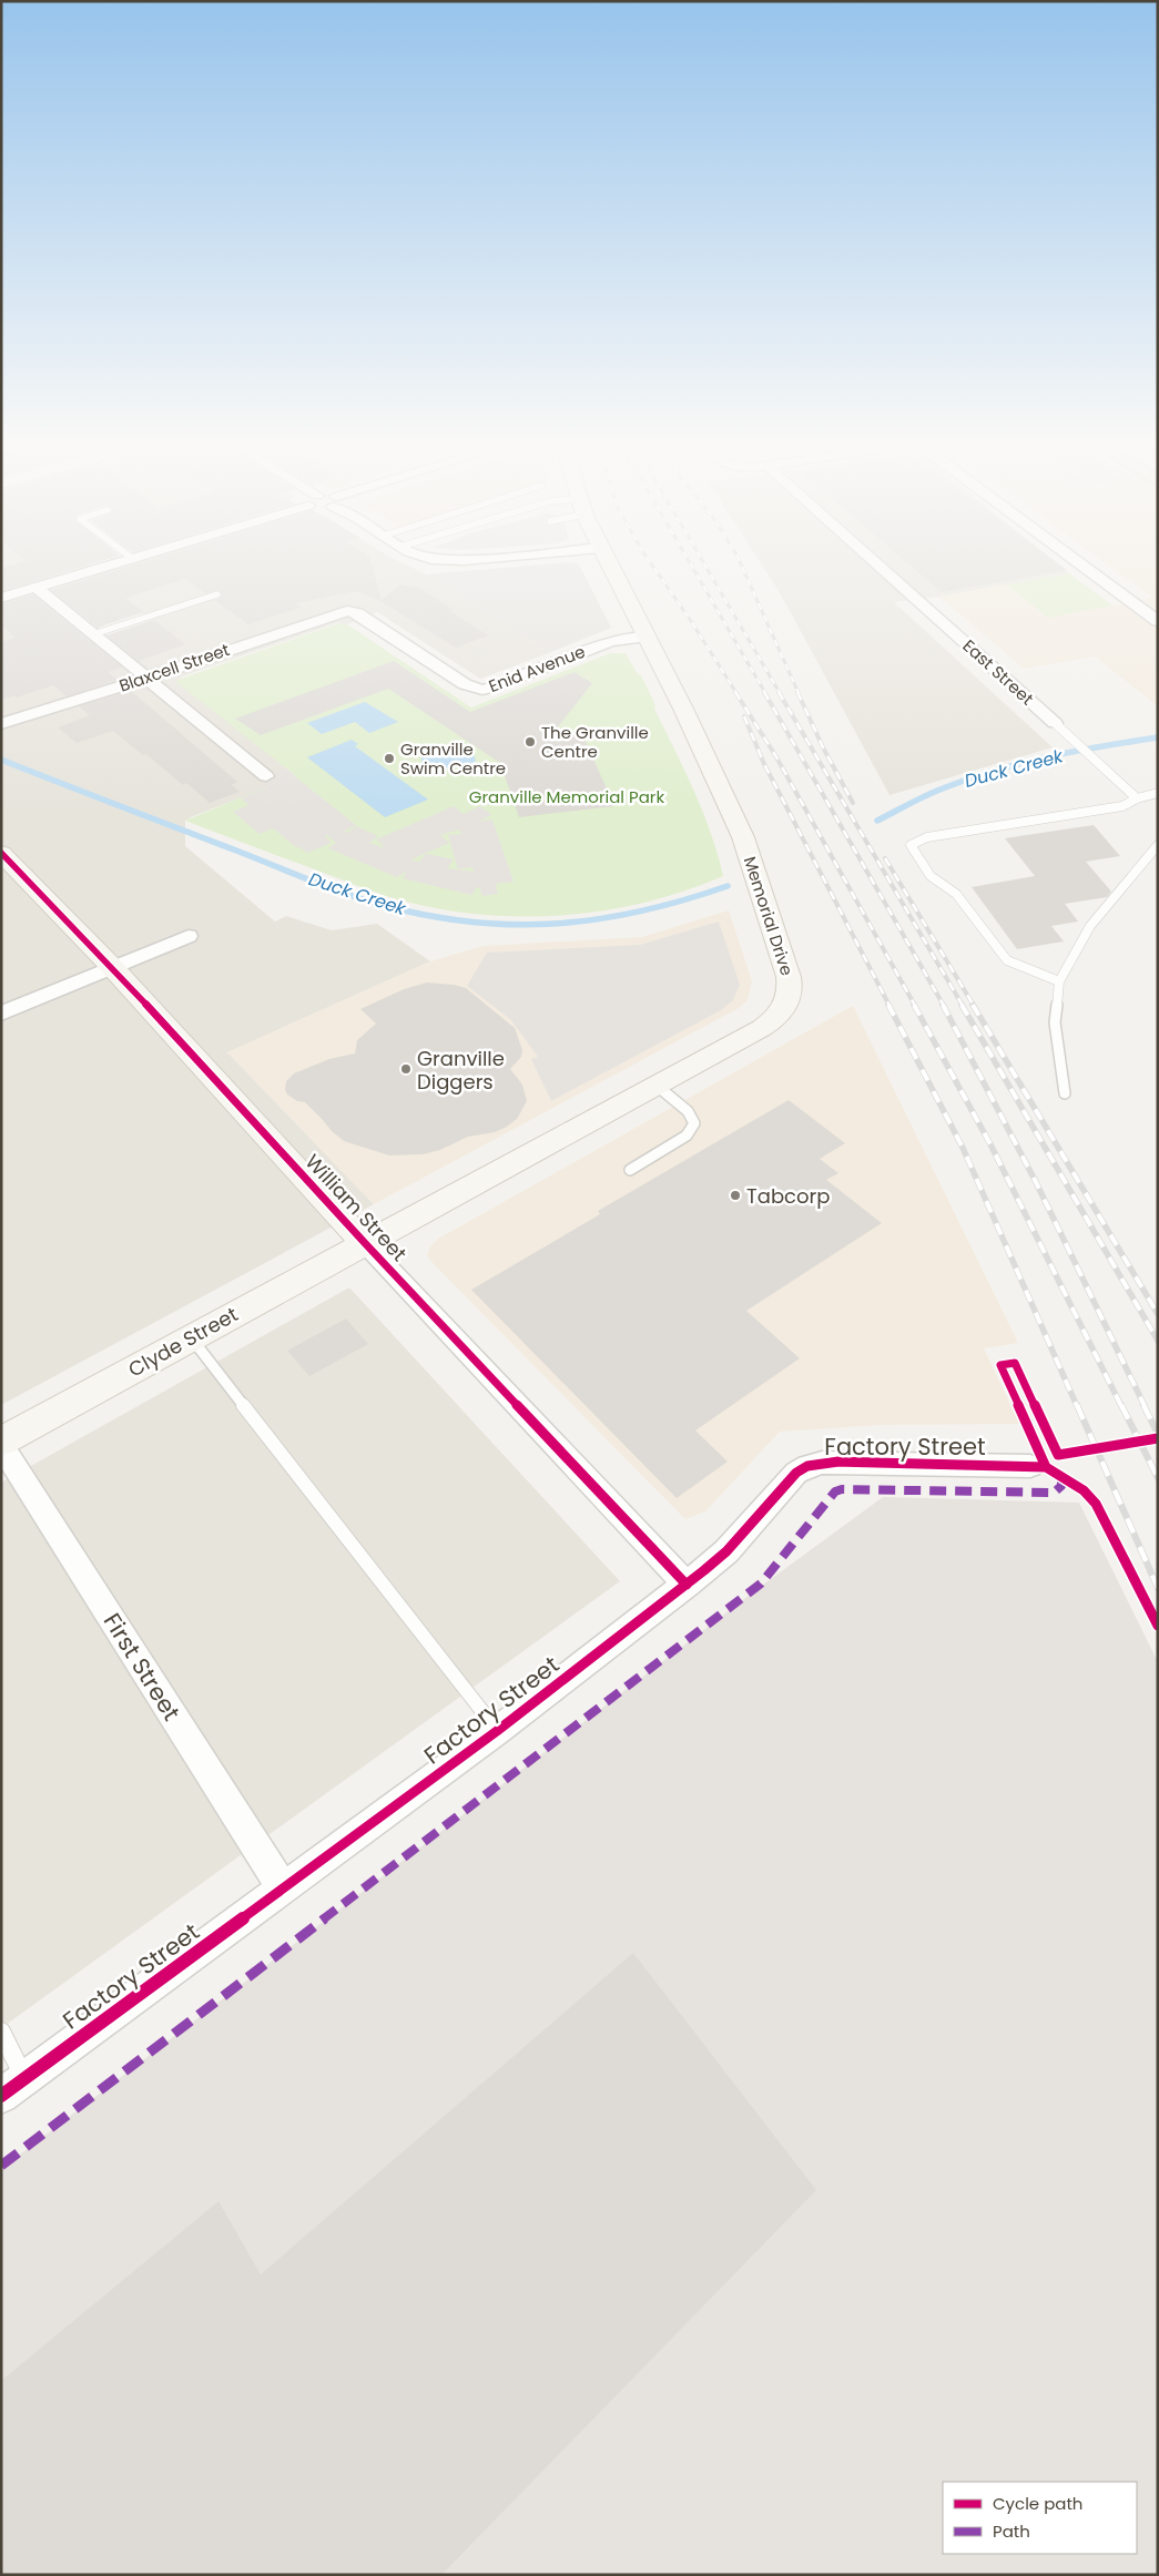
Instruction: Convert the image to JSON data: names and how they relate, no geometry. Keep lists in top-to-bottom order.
{
  "streets": {
    "main road": ["Memorial Drive", "William Street", "Clyde Street"],
    "street": [
      "Blaxcell Street",
      "Enid Avenue",
      "East Street",
      "Factory Street",
      "First Street"
    ]
  },
  "crossings": [
    ["Blaxcell Street", "Enid Avenue"],
    ["Enid Avenue", "Memorial Drive"],
    ["Memorial Drive", "William Street"],
    ["Memorial Drive", "Clyde Street"],
    ["William Street", "Clyde Street"],
    ["William Street", "Factory Street"],
    ["Clyde Street", "First Street"],
    ["Factory Street", "First Street"]
  ],
  "water": ["Duck Creek"],
  "parks": ["Granville Memorial Park"],
  "places": [
    "The Granville Centre",
    "Granville Swim Centre",
    "Granville Diggers",
    "Tabcorp"
  ],
  "legend": ["Cycle path", "Path"]
}
